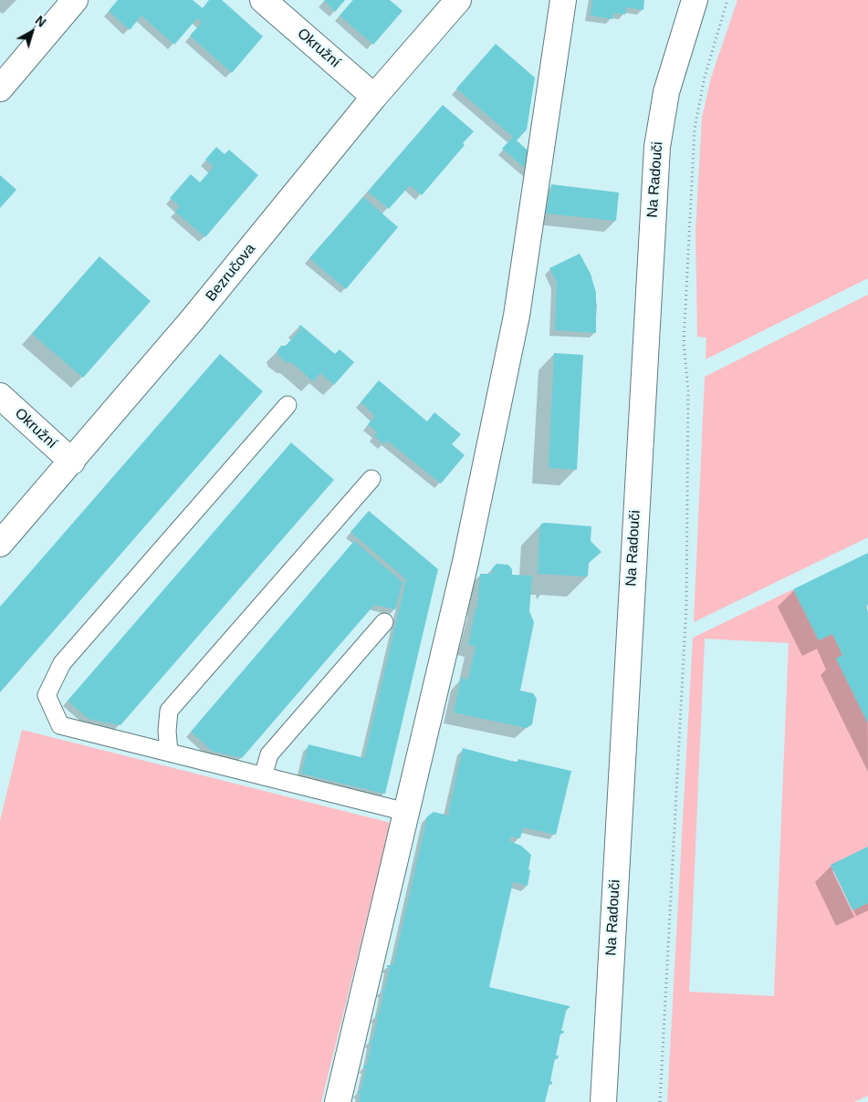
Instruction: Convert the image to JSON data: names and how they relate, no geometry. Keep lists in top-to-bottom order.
{
  "streets": {
    "street": ["Okružní", "Na Radouči", "Bezručova"]
  },
  "crossings": [
    ["Okružní", "Bezručova"]
  ],
  "north": "top right"
}
